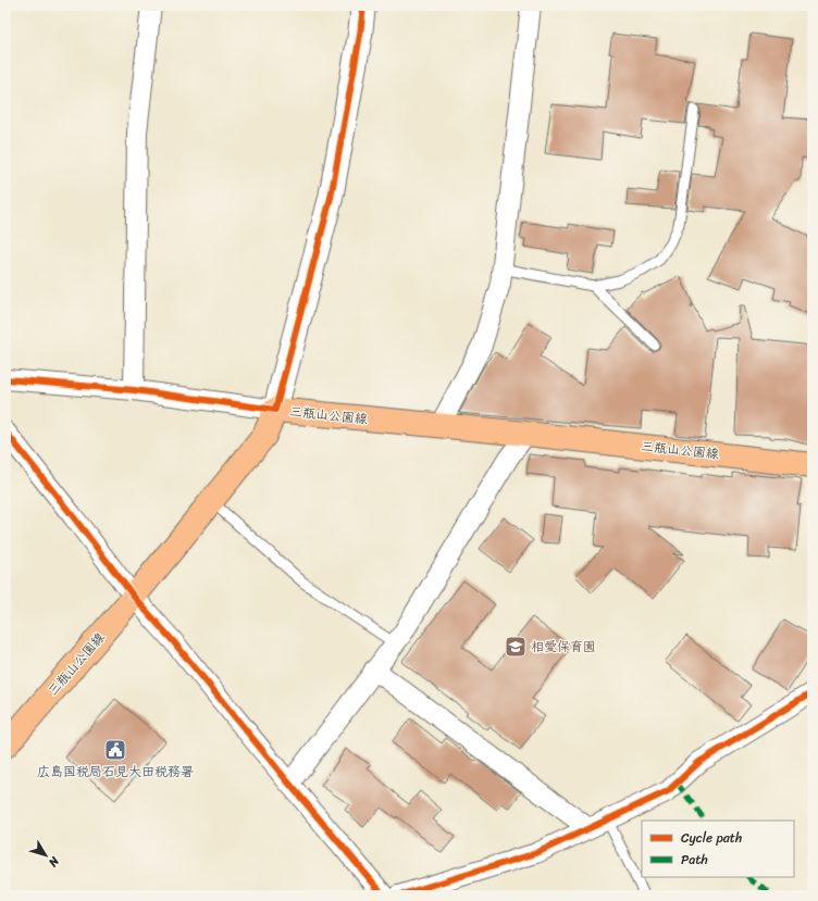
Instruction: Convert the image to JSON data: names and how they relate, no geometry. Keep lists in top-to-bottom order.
{
  "streets": {
    "main road": ["三瓶山公園線"]
  },
  "places": {
    "school or university": ["相愛保育園"],
    "public building": ["広島国税局石見大田税務署"]
  },
  "legend": ["Cycle path", "Path"],
  "north": "bottom right"
}
